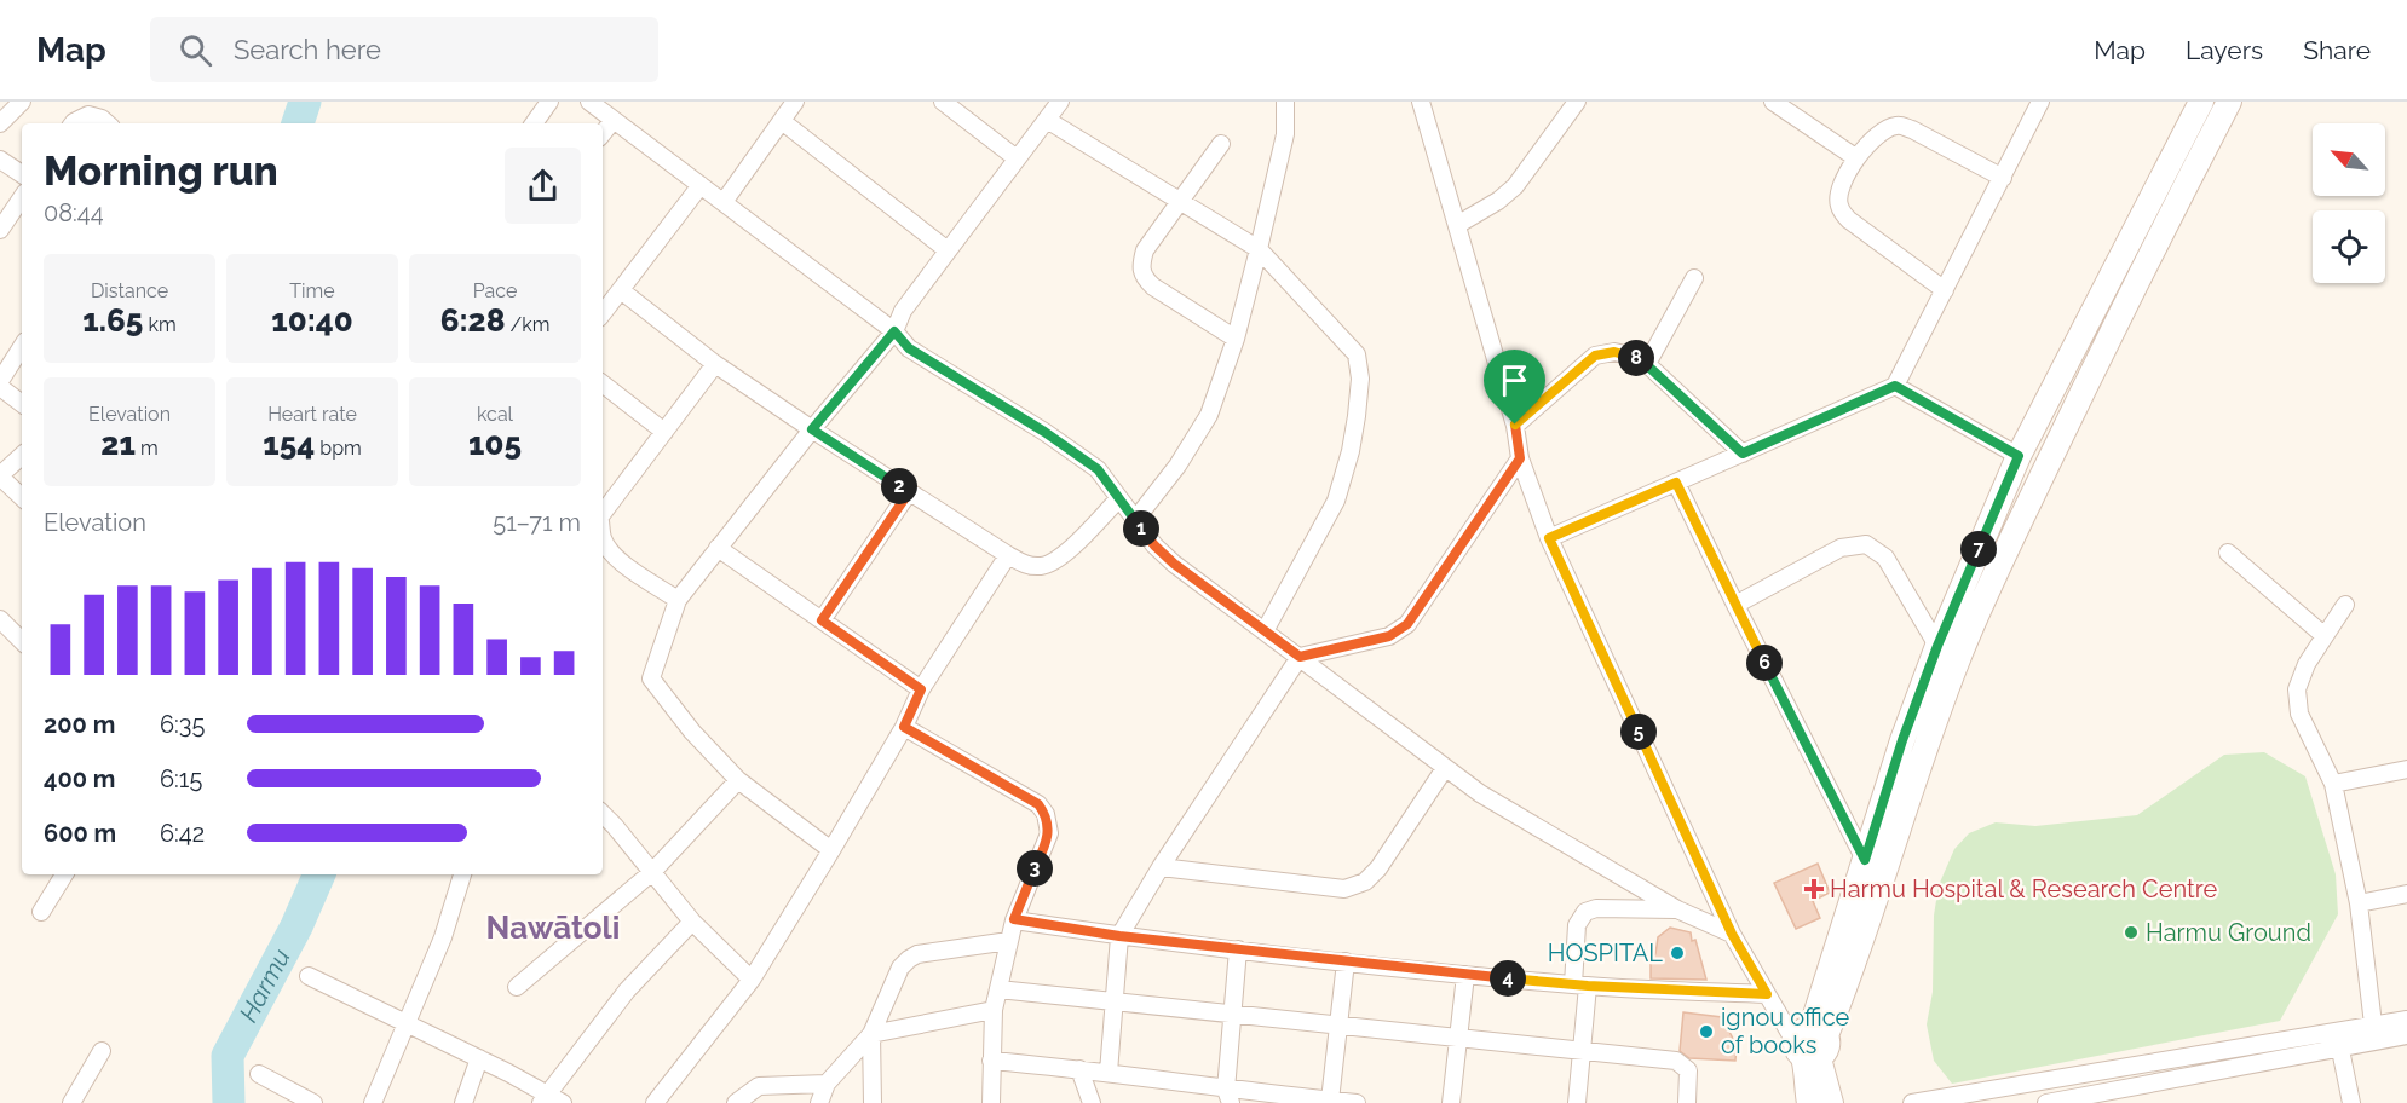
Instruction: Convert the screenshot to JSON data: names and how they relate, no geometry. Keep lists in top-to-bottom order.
{
  "districts": ["Nawātoli"],
  "water": ["Harmu"],
  "places": {
    "health": ["Harmu Hospital & Research Centre"],
    "other": ["Harmu Ground", "HOSPITAL", "ignou office of books"]
  },
  "north": "top left",
  "page": {
    "header": "Map",
    "search": "Search here",
    "nav": ["Map", "Layers", "Share"],
    "heading": ["Morning run", "08:44"],
    "stats": [
      ["Distance", "1.65 km"],
      ["Time", "10:40"],
      ["Pace", "6:28 /km"],
      ["Elevation", "21 m"],
      ["Heart rate", "154 bpm"],
      ["kcal", "105"]
    ],
    "pins": [
      "8",
      "2",
      "1",
      "7",
      "6",
      "5",
      "3",
      "4"
    ],
    "chart": ["Elevation", "51–71 m"],
    "list": [
      {
        "name": "200 m",
        "note": "6:35"
      },
      {
        "name": "400 m",
        "note": "6:15"
      },
      {
        "name": "600 m",
        "note": "6:42"
      }
    ]
  }
}
